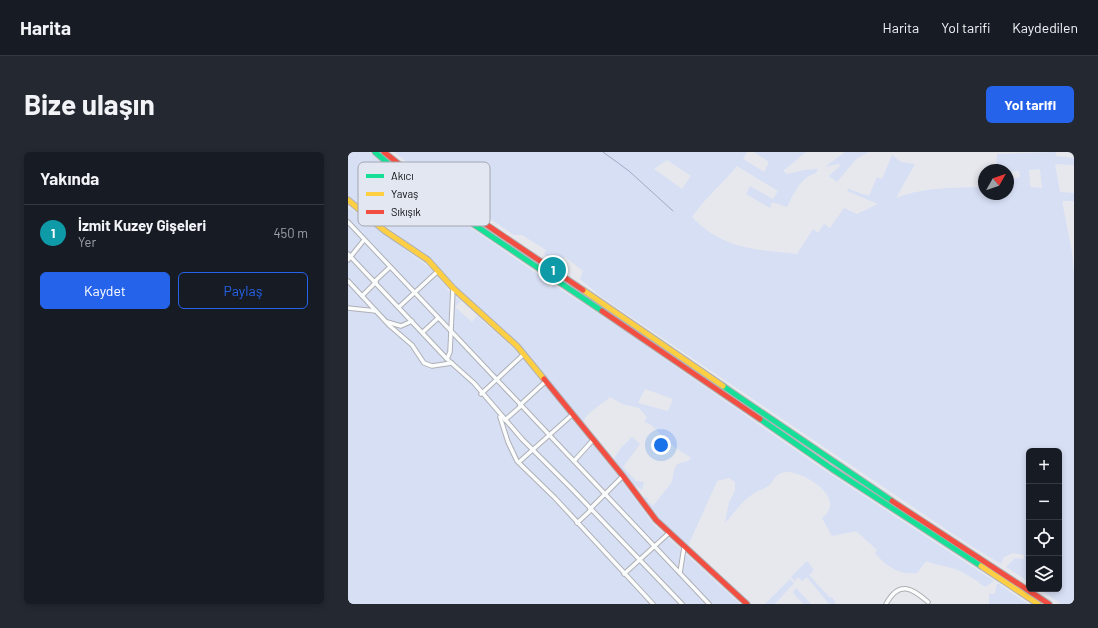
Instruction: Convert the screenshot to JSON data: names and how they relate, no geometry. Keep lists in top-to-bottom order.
{
  "legend": ["Akıcı", "Yavaş", "Sıkışık"],
  "north": "top right",
  "page": {
    "header": "Harita",
    "nav": ["Harita", "Yol tarifi", "Kaydedilen"],
    "buttons": [
      "Yol tarifi",
      ["Kaydet", "Paylaş"]
    ],
    "title": "Bize ulaşın",
    "heading": "Yakında",
    "list": [
      {
        "mark": "1",
        "name": "İzmit Kuzey Gişeleri",
        "note": "Yer",
        "value": "450 m"
      }
    ],
    "pins": "1",
    "map_buttons": ["+", "−"]
  }
}
